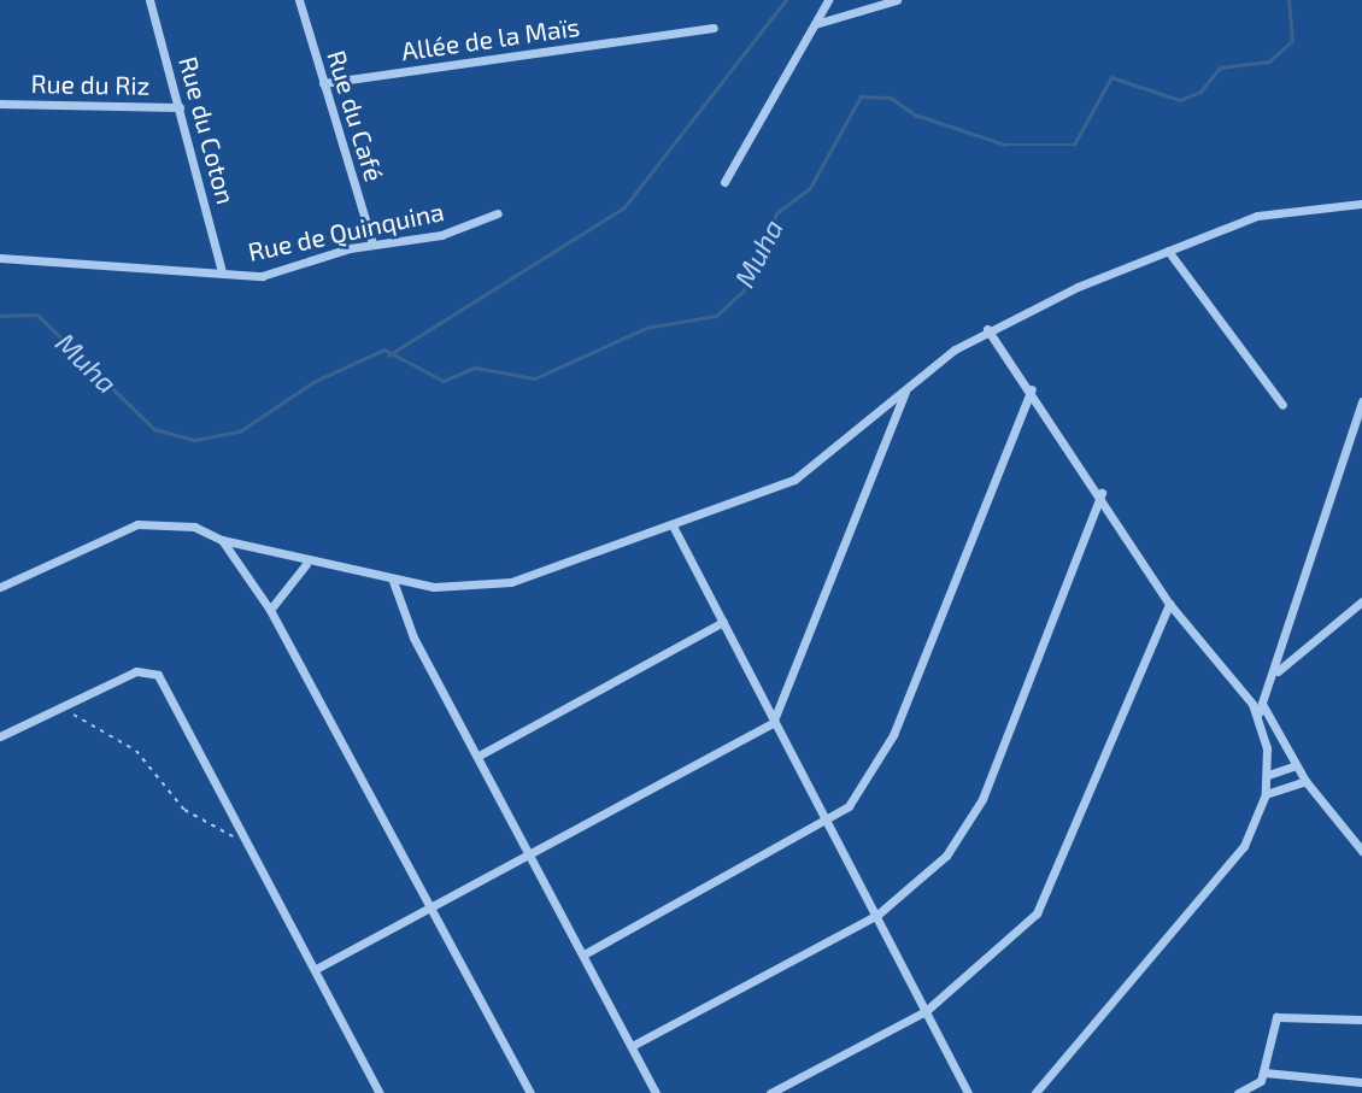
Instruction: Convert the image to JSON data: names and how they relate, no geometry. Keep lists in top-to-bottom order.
{
  "streets": {
    "street": [
      "Allée de la Maïs",
      "Rue du Riz",
      "Rue du Café",
      "Rue du Coton",
      "Rue de Quinquina"
    ]
  },
  "crossings": [
    ["Allée de la Maïs", "Rue du Café"],
    ["Rue du Riz", "Rue du Coton"],
    ["Rue du Café", "Rue de Quinquina"],
    ["Rue du Coton", "Rue de Quinquina"]
  ],
  "water": ["Muha"]
}
